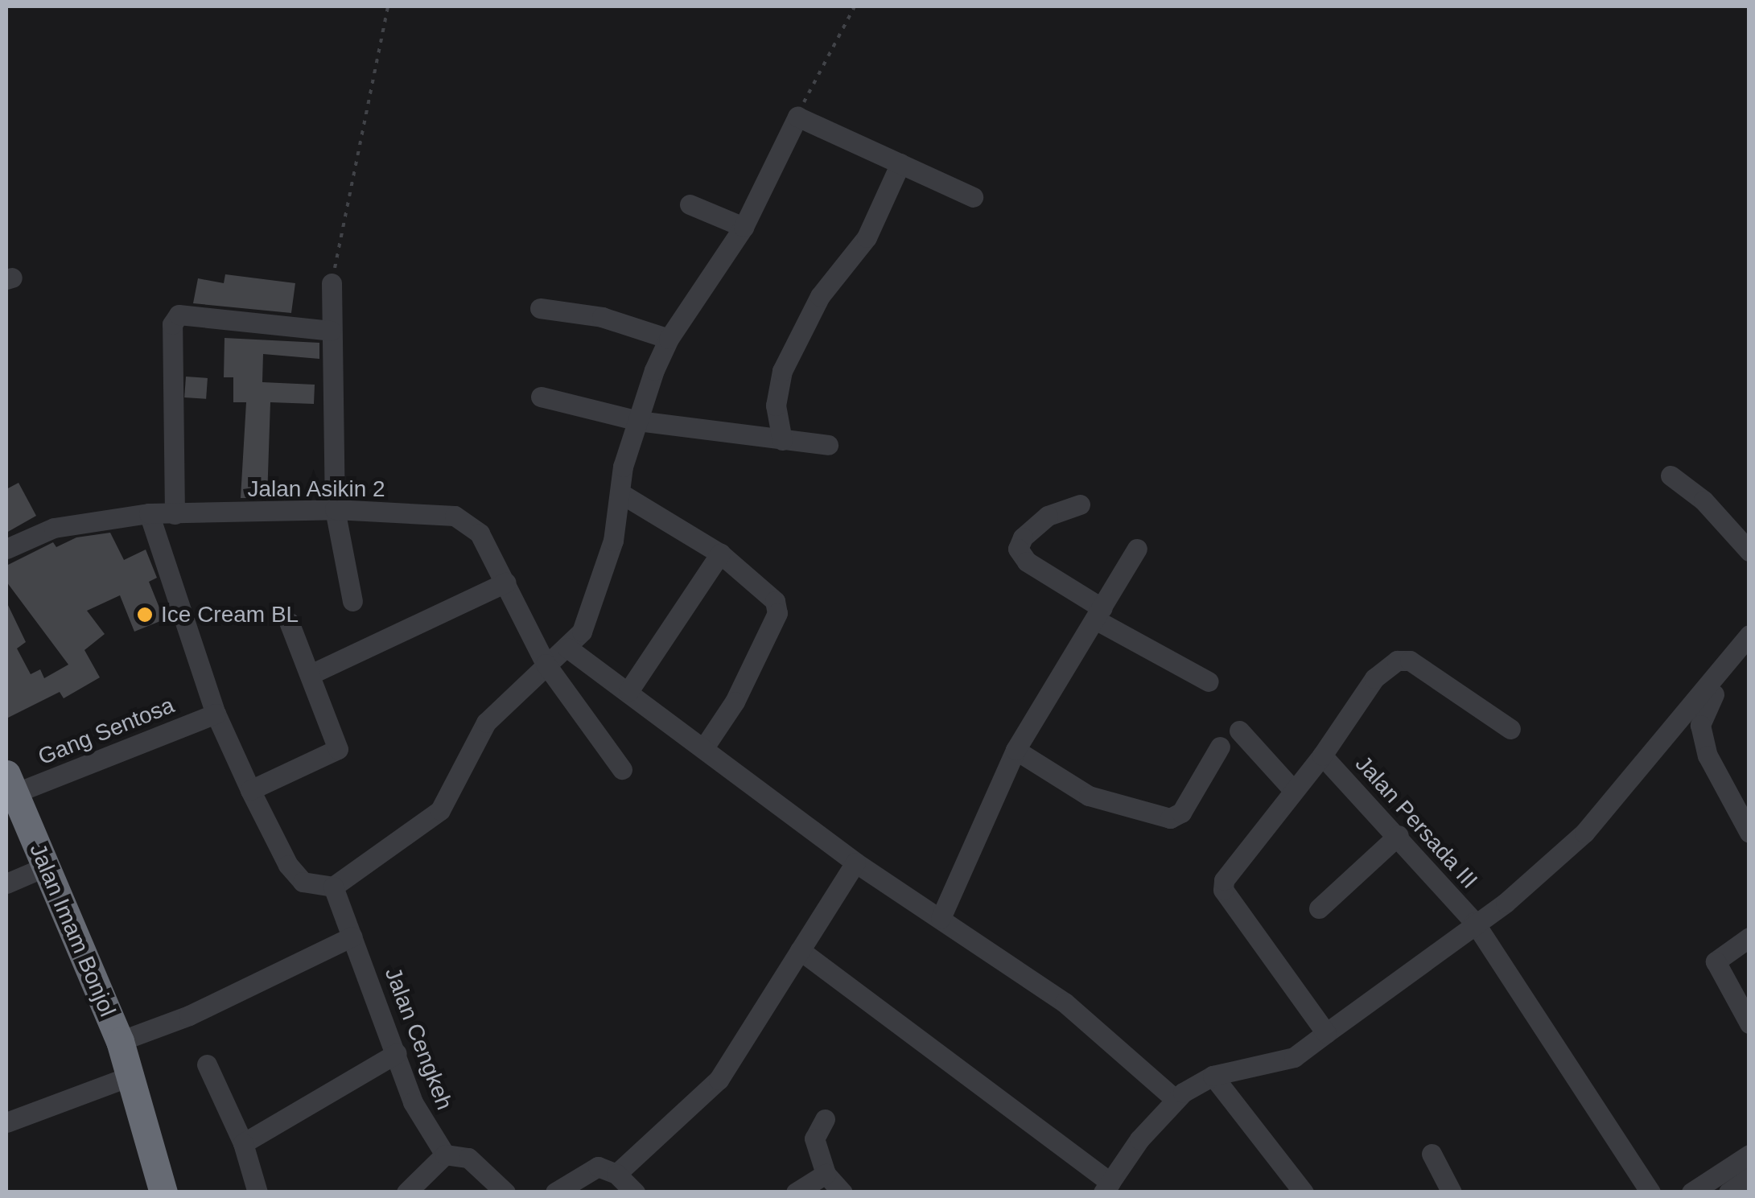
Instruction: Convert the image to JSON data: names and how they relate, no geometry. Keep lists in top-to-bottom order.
{
  "streets": {
    "highway": ["Jalan Imam Bonjol"],
    "street": [
      "Jalan Asikin 2",
      "Gang Sentosa",
      "Jalan Persada III",
      "Jalan Cengkeh"
    ]
  },
  "crossings": [
    ["Gang Sentosa", "Jalan Imam Bonjol"],
    ["Jalan Imam Bonjol", "Jalan Cengkeh"]
  ],
  "places": ["Ice Cream BL"]
}
